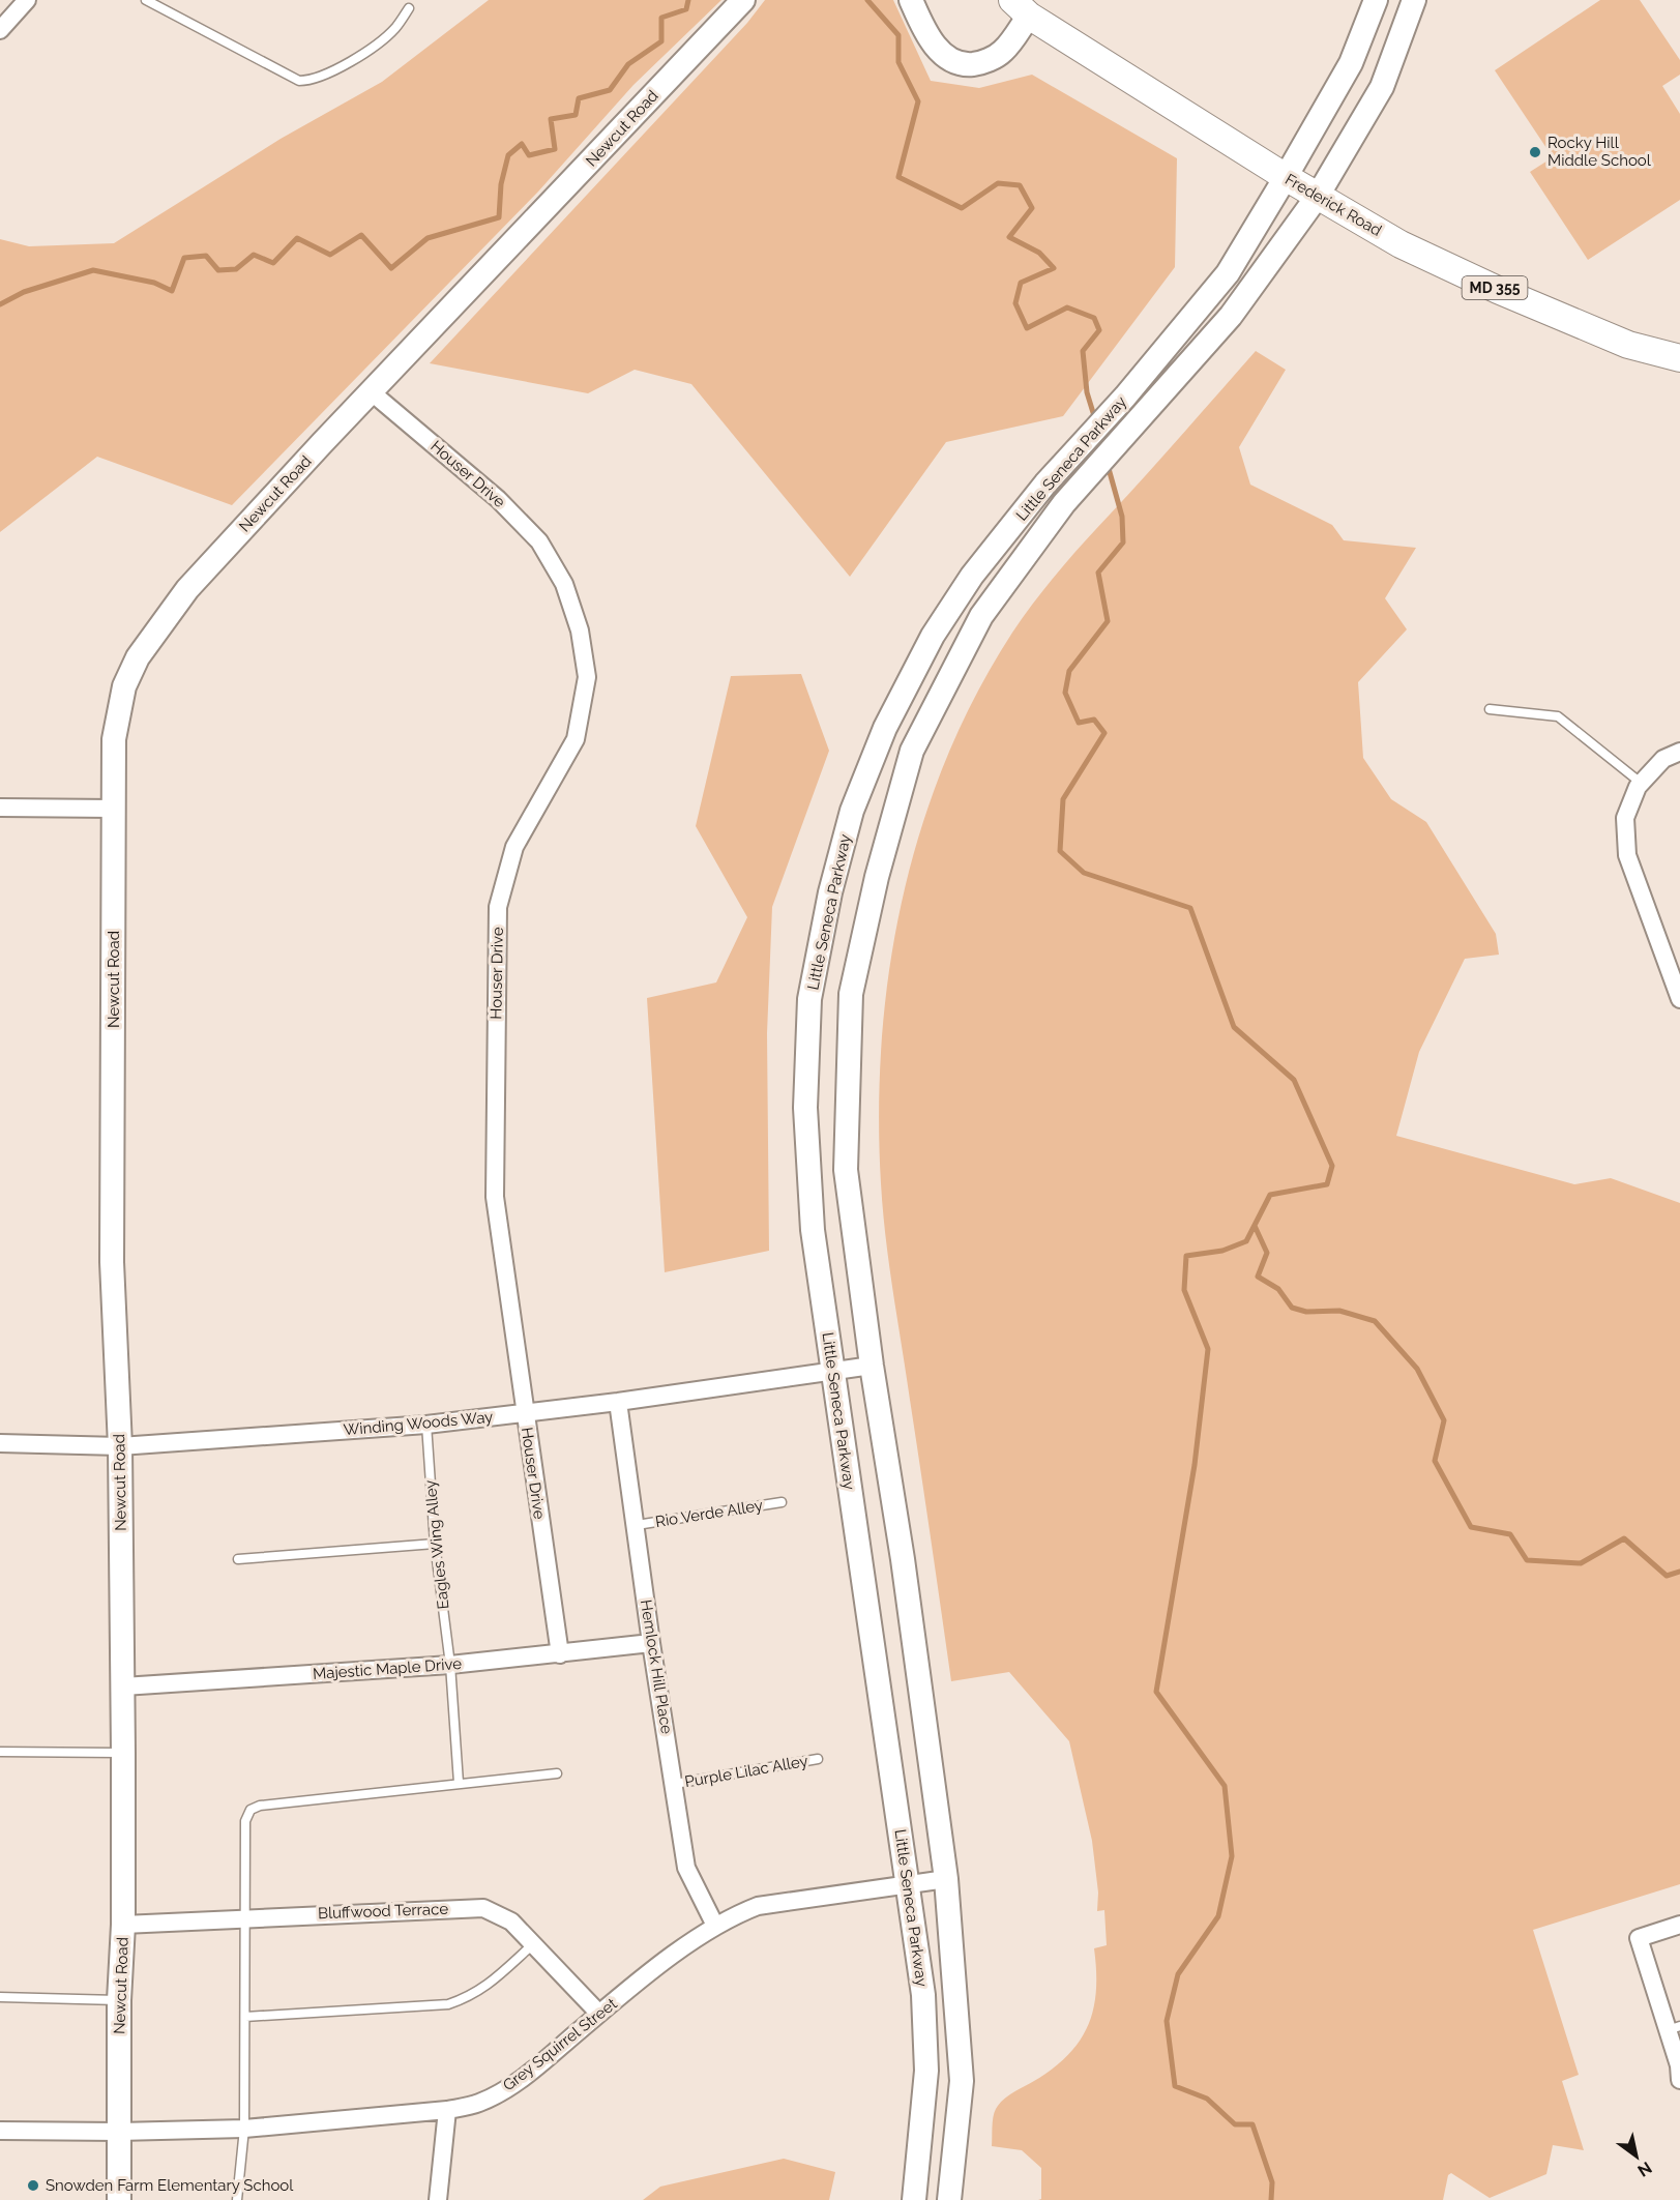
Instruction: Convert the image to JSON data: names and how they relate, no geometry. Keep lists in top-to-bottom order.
{
  "streets": {
    "main road": [
      "Newcut Road",
      "Frederick Road",
      "MD 355",
      "Little Seneca Parkway"
    ],
    "street": [
      "Houser Drive",
      "Winding Woods Way",
      "Hemlock Hill Place",
      "Majestic Maple Drive",
      "Bluffwood Terrace",
      "Grey Squirrel Street"
    ],
    "lane": ["Rio Verde Alley", "Eagles Wing Alley", "Purple Lilac Alley"]
  },
  "crossings": [
    ["Newcut Road", "Houser Drive"],
    ["Newcut Road", "Winding Woods Way"],
    ["Newcut Road", "Majestic Maple Drive"],
    ["Newcut Road", "Bluffwood Terrace"],
    ["Newcut Road", "Grey Squirrel Street"],
    ["Frederick Road", "Little Seneca Parkway"],
    ["Little Seneca Parkway", "Winding Woods Way"],
    ["Little Seneca Parkway", "Grey Squirrel Street"],
    ["Houser Drive", "Winding Woods Way"],
    ["Houser Drive", "Majestic Maple Drive"],
    ["Winding Woods Way", "Eagles Wing Alley"],
    ["Winding Woods Way", "Hemlock Hill Place"],
    ["Rio Verde Alley", "Hemlock Hill Place"],
    ["Eagles Wing Alley", "Majestic Maple Drive"],
    ["Hemlock Hill Place", "Majestic Maple Drive"],
    ["Hemlock Hill Place", "Purple Lilac Alley"],
    ["Hemlock Hill Place", "Grey Squirrel Street"],
    ["Bluffwood Terrace", "Grey Squirrel Street"]
  ],
  "places": ["Rocky Hill Middle School", "Snowden Farm Elementary School"],
  "north": "bottom right"
}
